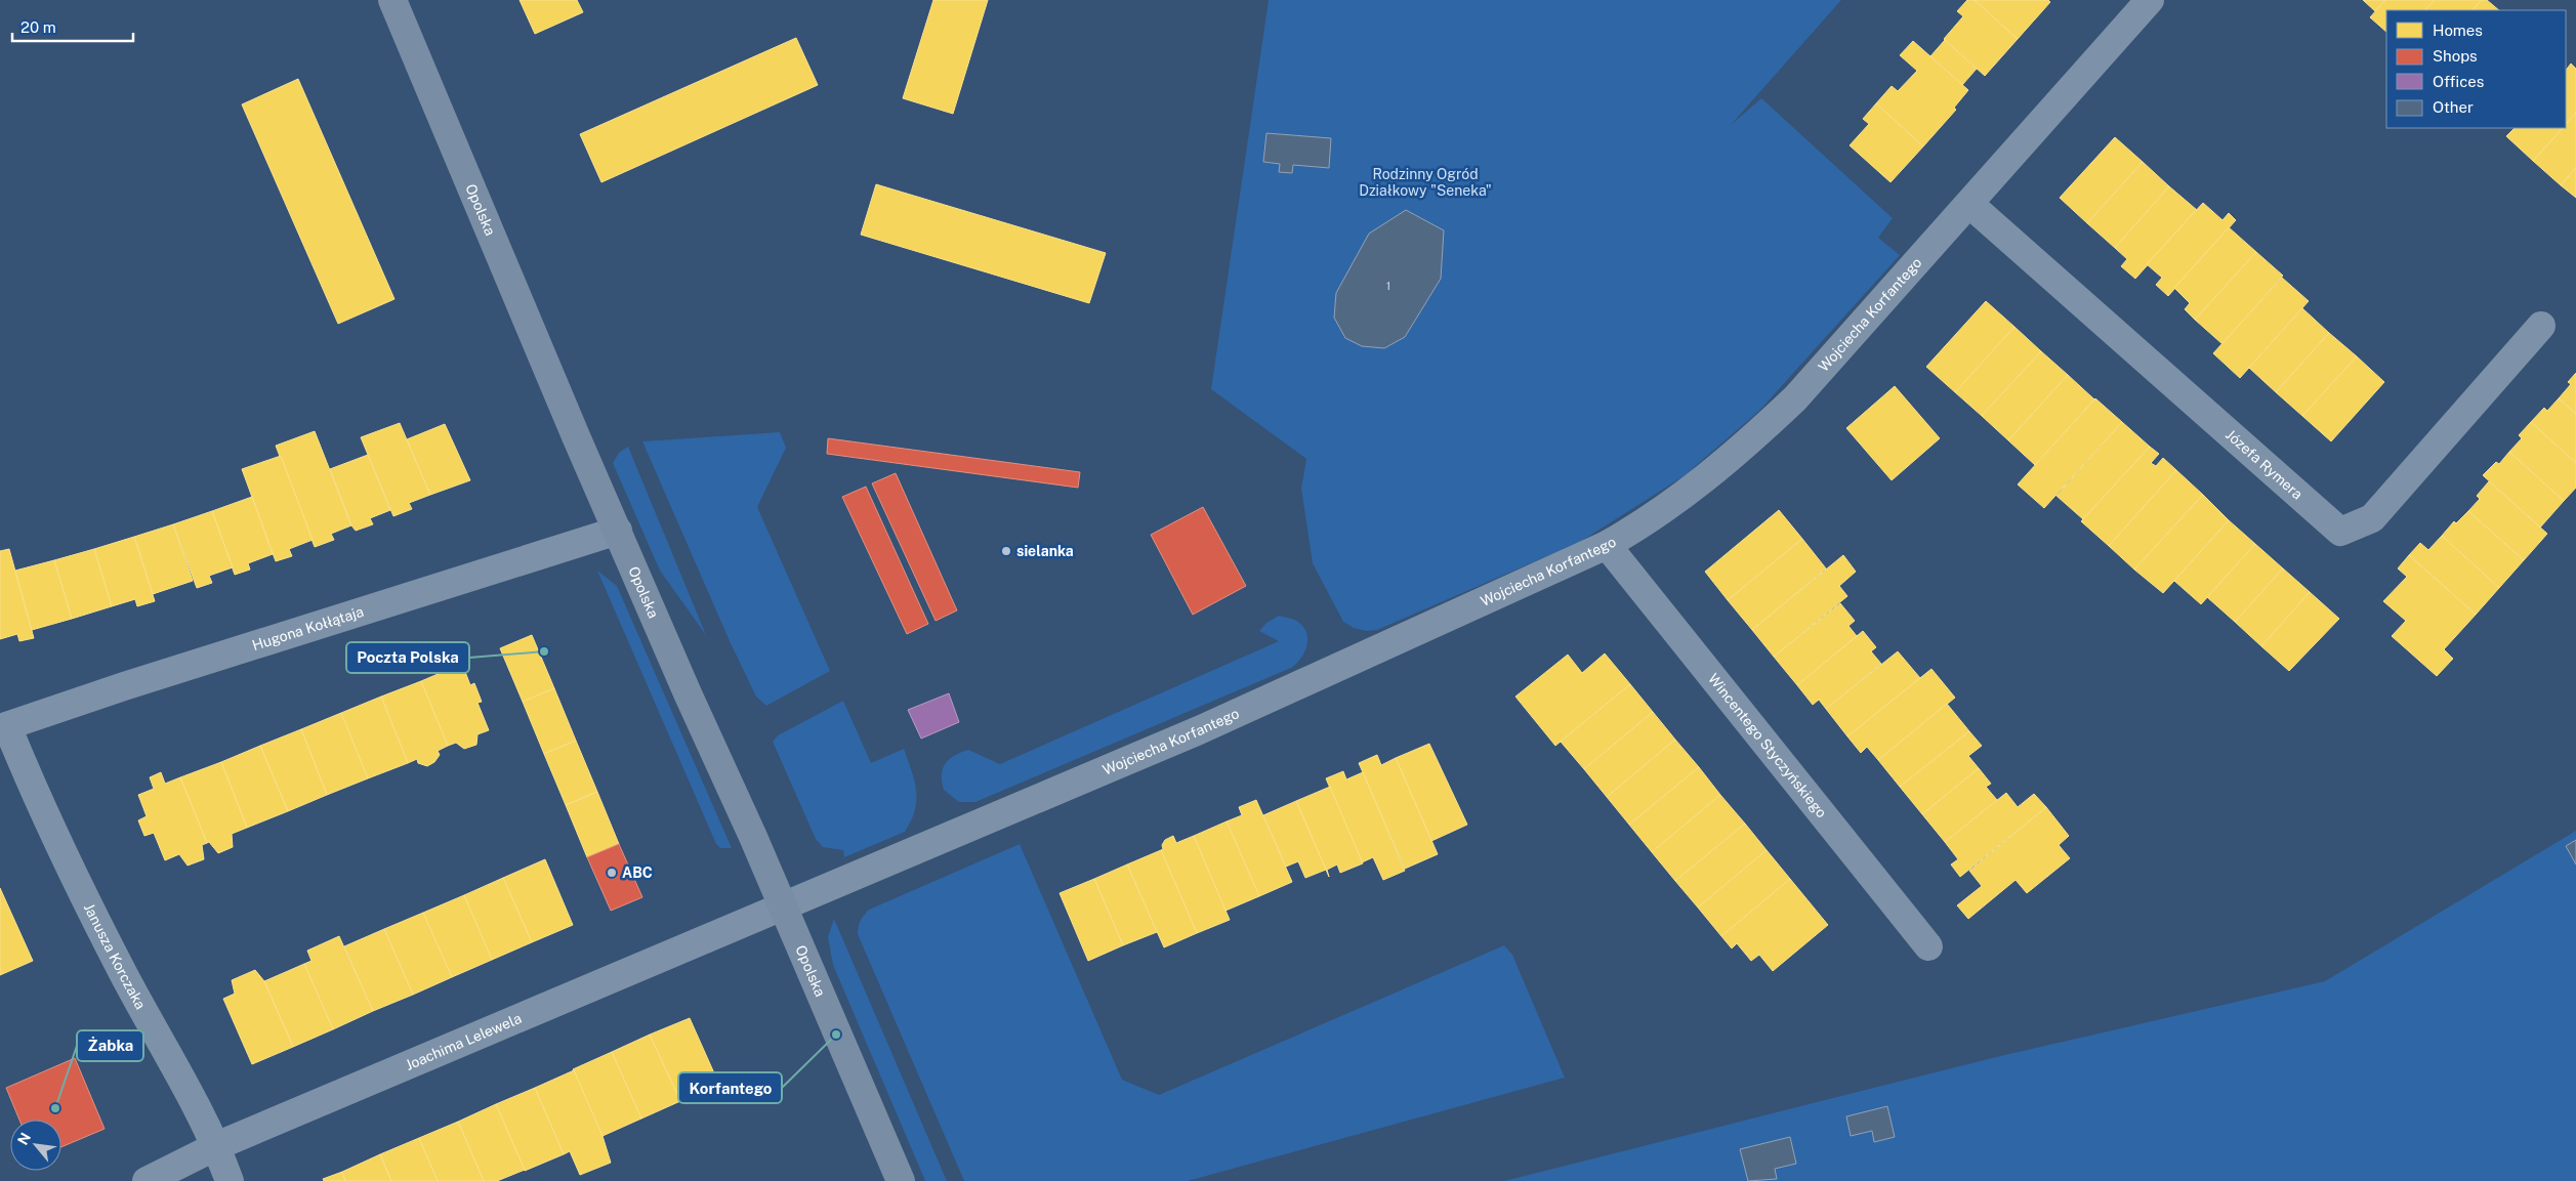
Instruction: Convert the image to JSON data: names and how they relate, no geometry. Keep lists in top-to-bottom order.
{
  "streets": {
    "street": [
      "Opolska",
      "Wojciecha Korfantego",
      "Józefa Rymera",
      "Hugona Kołłątaja",
      "Wincentego Styczyńskiego",
      "Janusza Korczaka",
      "Joachima Lelewela"
    ]
  },
  "crossings": [
    ["Opolska", "Wojciecha Korfantego"],
    ["Opolska", "Hugona Kołłątaja"],
    ["Opolska", "Joachima Lelewela"],
    ["Wojciecha Korfantego", "Józefa Rymera"],
    ["Wojciecha Korfantego", "Wincentego Styczyńskiego"],
    ["Wojciecha Korfantego", "Joachima Lelewela"],
    ["Hugona Kołłątaja", "Janusza Korczaka"],
    ["Janusza Korczaka", "Joachima Lelewela"]
  ],
  "parks": ["Rodzinny Ogród Działkowy \"Seneka\""],
  "places": [
    "sielanka",
    "Poczta Polska",
    "ABC",
    "Korfantego",
    "Żabka"
  ],
  "house_numbers": ["1"],
  "legend": [
    "Homes",
    "Shops",
    "Offices",
    "Other"
  ],
  "scale_bar": "20 m",
  "north": "top left"
}
